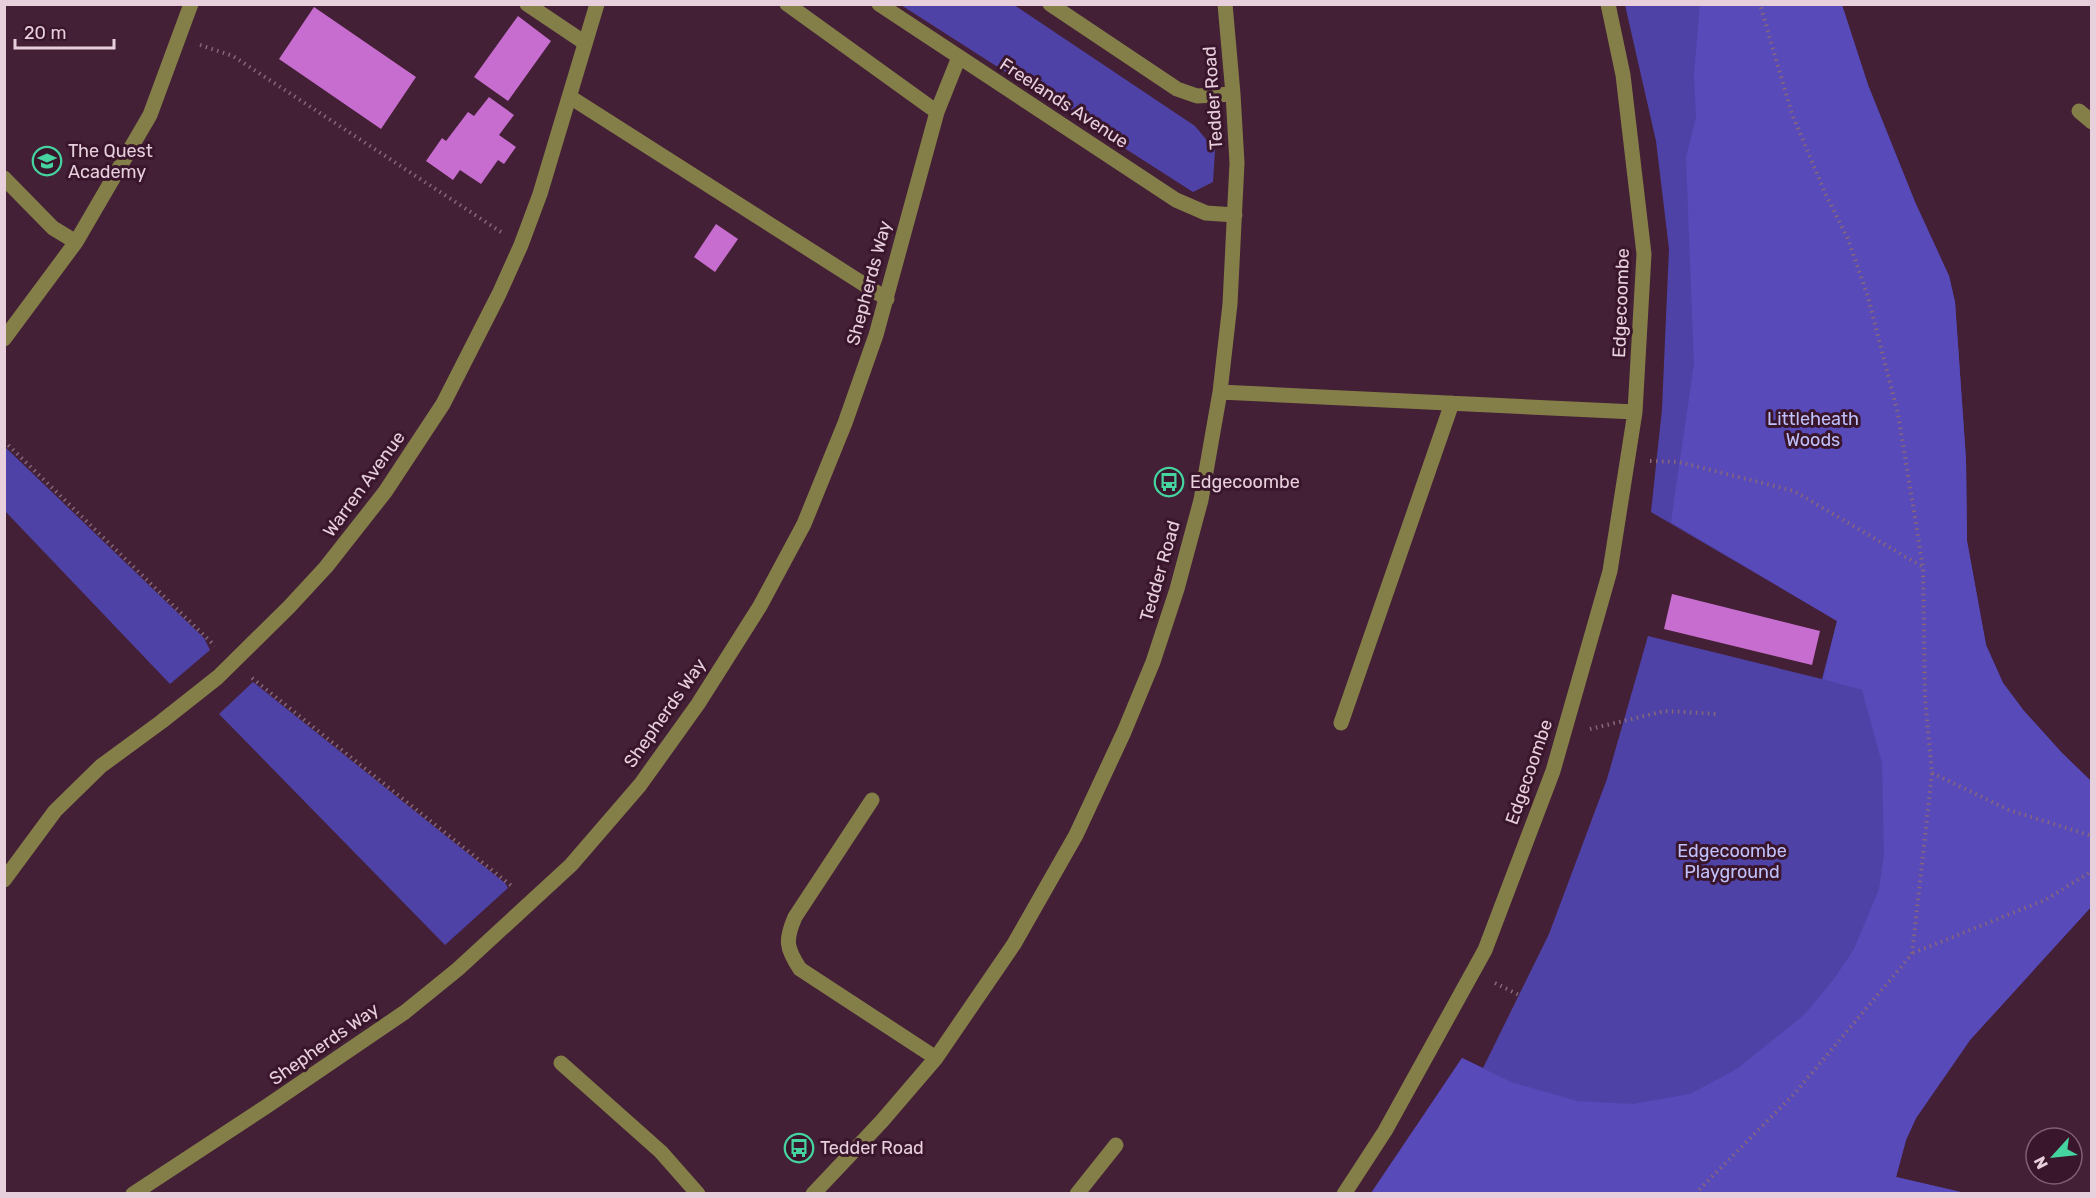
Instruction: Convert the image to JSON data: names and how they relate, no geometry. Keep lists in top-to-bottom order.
{
  "streets": {
    "street": [
      "Tedder Road",
      "Freelands Avenue",
      "Shepherds Way",
      "Edgecoombe",
      "Warren Avenue"
    ]
  },
  "crossings": [
    ["Tedder Road", "Freelands Avenue"],
    ["Freelands Avenue", "Shepherds Way"]
  ],
  "parks": ["Littleheath Woods", "Edgecoombe Playground"],
  "places": {
    "school or university": ["The Quest Academy"],
    "bus stop": ["Edgecoombe", "Tedder Road"]
  },
  "scale_bar": "20 m",
  "north": "bottom left"
}
